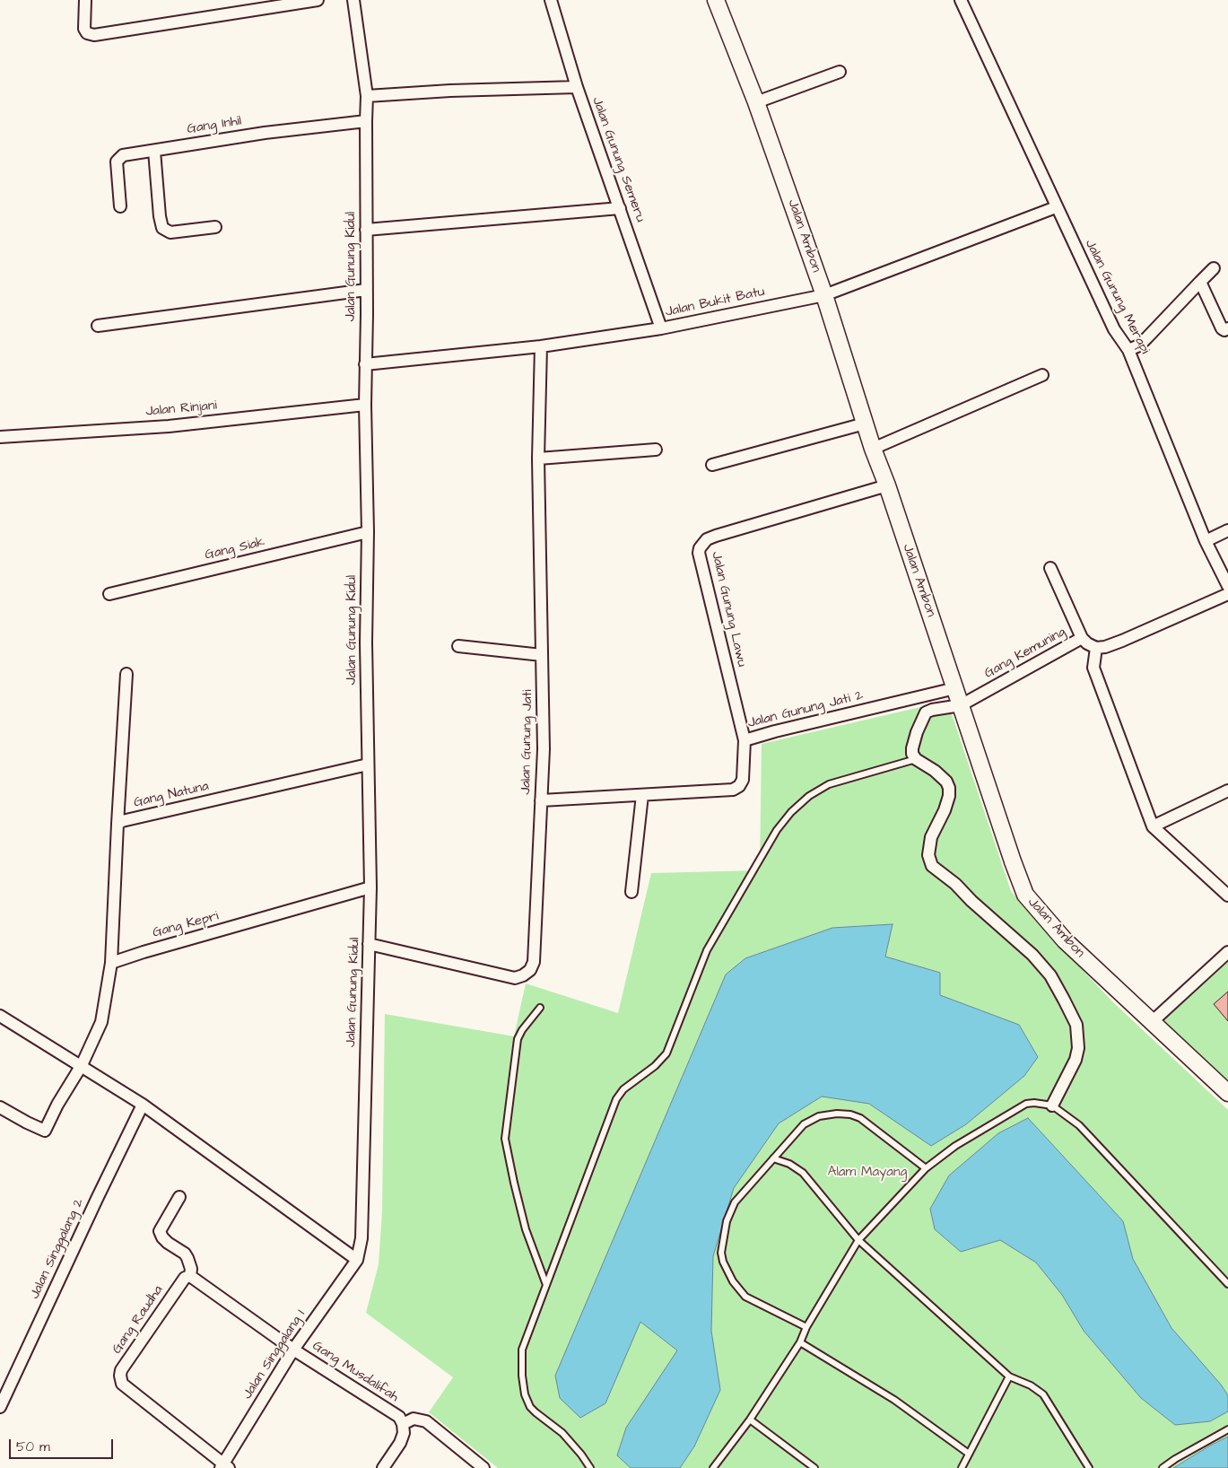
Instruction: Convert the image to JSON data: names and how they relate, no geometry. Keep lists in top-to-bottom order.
{
  "streets": {
    "street": [
      "Gang Inhil",
      "Jalan Gunung Semeru",
      "Jalan Ambon",
      "Jalan Gunung Kidul",
      "Jalan Gunung Merapi",
      "Jalan Bukit Batu",
      "Jalan Rinjani",
      "Gang Siak",
      "Jalan Gunung Lawu",
      "Gang Kemuning",
      "Jalan Gunung Jati 2",
      "Jalan Gunung Jati",
      "Gang Natuna",
      "Gang Kepri",
      "Jalan Singgalang 2",
      "Gang Raudha",
      "Jalan Singgalang 1",
      "Gang Musdalifah"
    ]
  },
  "crossings": [
    ["Gang Inhil", "Jalan Gunung Kidul"],
    ["Jalan Gunung Semeru", "Jalan Bukit Batu"],
    ["Jalan Ambon", "Jalan Bukit Batu"],
    ["Jalan Ambon", "Jalan Gunung Lawu"],
    ["Jalan Ambon", "Gang Kemuning"],
    ["Jalan Ambon", "Jalan Gunung Jati 2"],
    ["Jalan Gunung Kidul", "Jalan Bukit Batu"],
    ["Jalan Gunung Kidul", "Jalan Rinjani"],
    ["Jalan Gunung Kidul", "Gang Siak"],
    ["Jalan Gunung Kidul", "Jalan Gunung Jati"],
    ["Jalan Gunung Kidul", "Gang Natuna"],
    ["Jalan Gunung Kidul", "Gang Kepri"],
    ["Jalan Gunung Kidul", "Jalan Singgalang 1"],
    ["Jalan Gunung Merapi", "Jalan Bukit Batu"],
    ["Jalan Bukit Batu", "Jalan Gunung Jati"],
    ["Jalan Gunung Lawu", "Jalan Gunung Jati 2"],
    ["Jalan Gunung Jati 2", "Jalan Gunung Jati"],
    ["Gang Raudha", "Jalan Singgalang 1"],
    ["Jalan Singgalang 1", "Gang Musdalifah"]
  ],
  "parks": ["Alam Mayang"],
  "scale_bar": "50 m"
}
